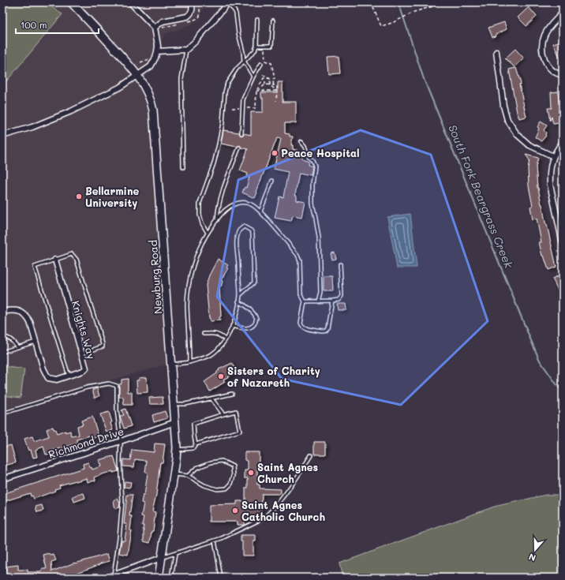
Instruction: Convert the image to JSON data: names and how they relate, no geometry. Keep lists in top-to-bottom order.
{
  "streets": {
    "main road": ["Newburg Road"],
    "street": ["Knights Way", "Richmond Drive"]
  },
  "crossings": [
    ["Newburg Road", "Richmond Drive"]
  ],
  "water": ["South Fork Beargrass Creek"],
  "places": [
    "Peace Hospital",
    "Bellarmine University",
    "Sisters of Charity of Nazareth",
    "Saint Agnes Church",
    "Saint Agnes Catholic Church"
  ],
  "scale_bar": "100 m",
  "north": "bottom"
}
